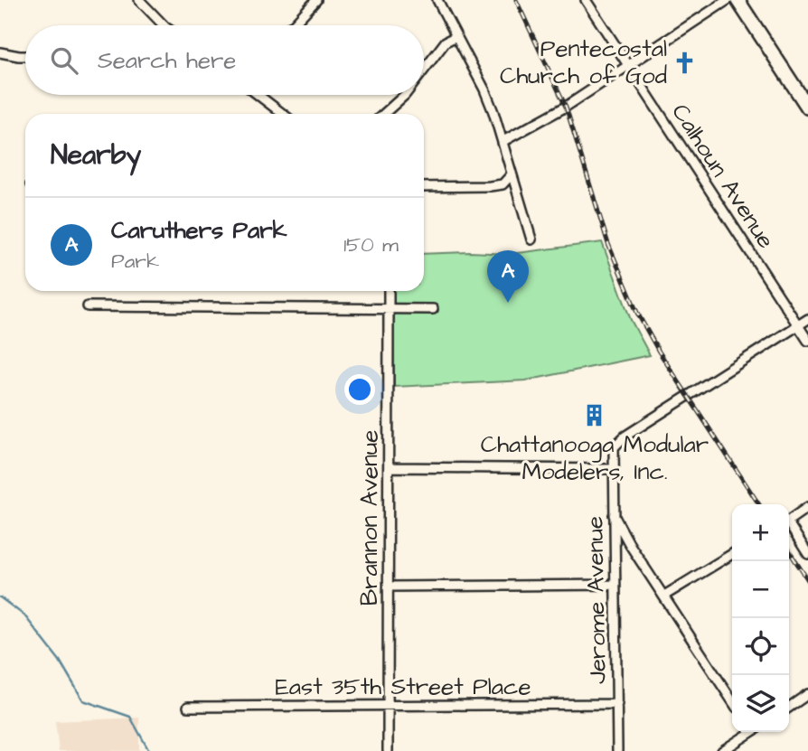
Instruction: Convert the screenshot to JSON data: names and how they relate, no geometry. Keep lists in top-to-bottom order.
{
  "streets": {
    "street": [
      "Calhoun Avenue",
      "Brannon Avenue",
      "Jerome Avenue",
      "East 35th Street Place"
    ]
  },
  "crossings": [
    ["Calhoun Avenue", "Jerome Avenue"],
    ["Brannon Avenue", "East 35th Street Place"],
    ["Jerome Avenue", "East 35th Street Place"]
  ],
  "places": {
    "church": ["Pentecostal Church of God"],
    "building": ["Chattanooga Modular Modelers, Inc."]
  },
  "page": {
    "search": "Search here",
    "heading": "Nearby",
    "list": [
      {
        "mark": "A",
        "name": "Caruthers Park",
        "note": "Park",
        "value": "150 m"
      }
    ],
    "pins": "A",
    "map_buttons": ["+", "−"]
  }
}
